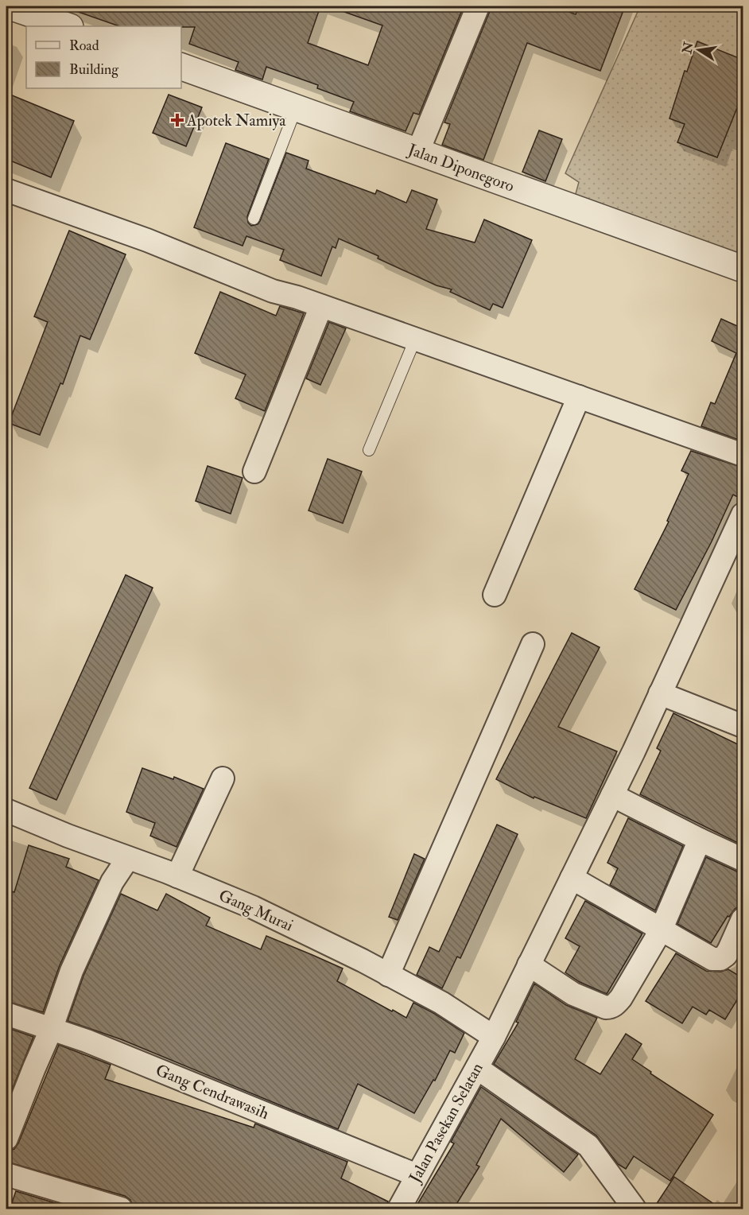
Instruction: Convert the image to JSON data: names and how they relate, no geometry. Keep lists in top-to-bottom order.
{
  "streets": {
    "street": [
      "Jalan Diponegoro",
      "Gang Murai",
      "Gang Cendrawasih",
      "Jalan Pasekan Selatan"
    ]
  },
  "crossings": [
    ["Gang Murai", "Jalan Pasekan Selatan"],
    ["Gang Cendrawasih", "Jalan Pasekan Selatan"]
  ],
  "places": {
    "health": ["Apotek Namiya"]
  },
  "legend": ["Road", "Building"],
  "north": "left"
}
